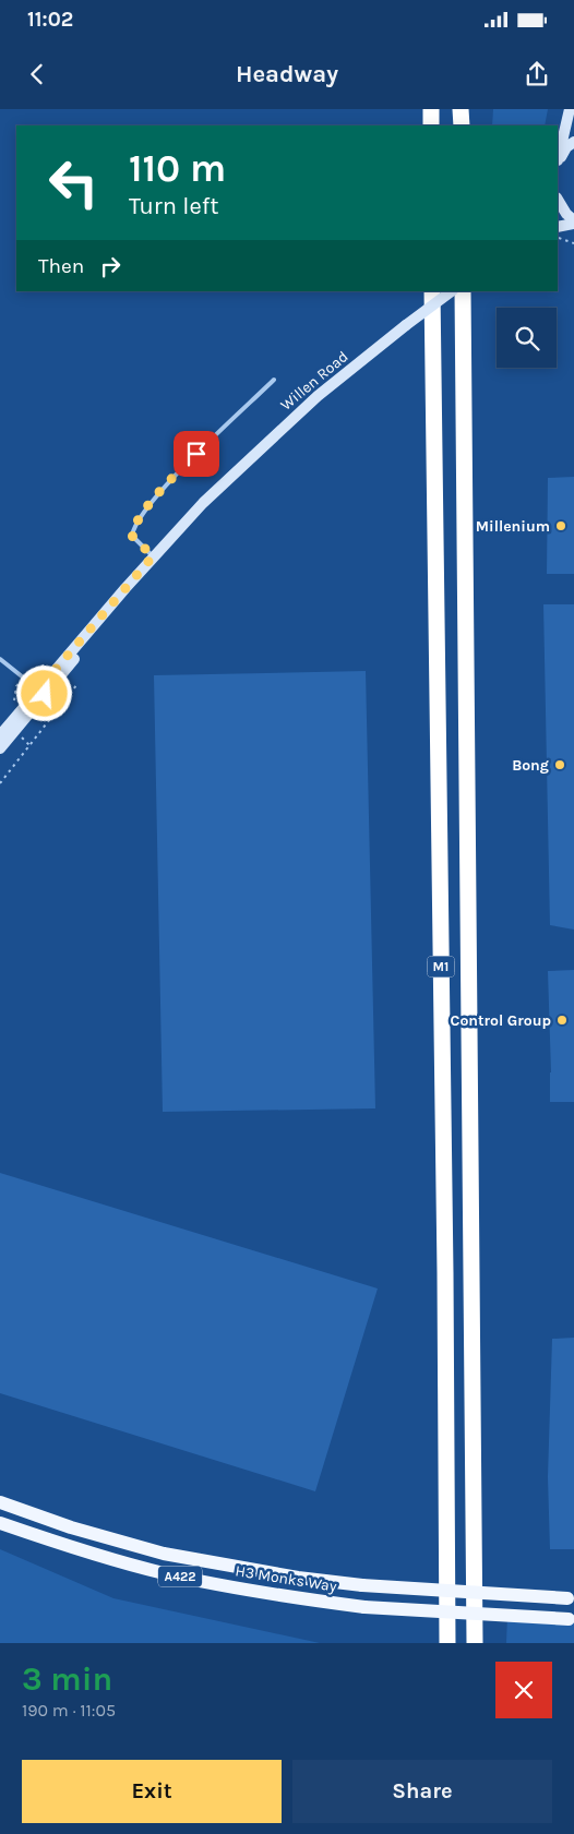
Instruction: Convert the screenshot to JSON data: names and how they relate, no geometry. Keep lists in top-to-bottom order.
{
  "streets": {
    "highway": ["M1"],
    "main road": ["A422", "H3 Monks Way"],
    "street": ["Willen Road"]
  },
  "places": ["Millenium", "Bong", "Control Group"],
  "page": {
    "status": "11:02",
    "header": "Headway",
    "turn": ["110 m", "Turn left"],
    "then": "Then",
    "heading": ["3 min", "190 m · 11:05"],
    "buttons": ["Exit", "Share"]
  }
}
